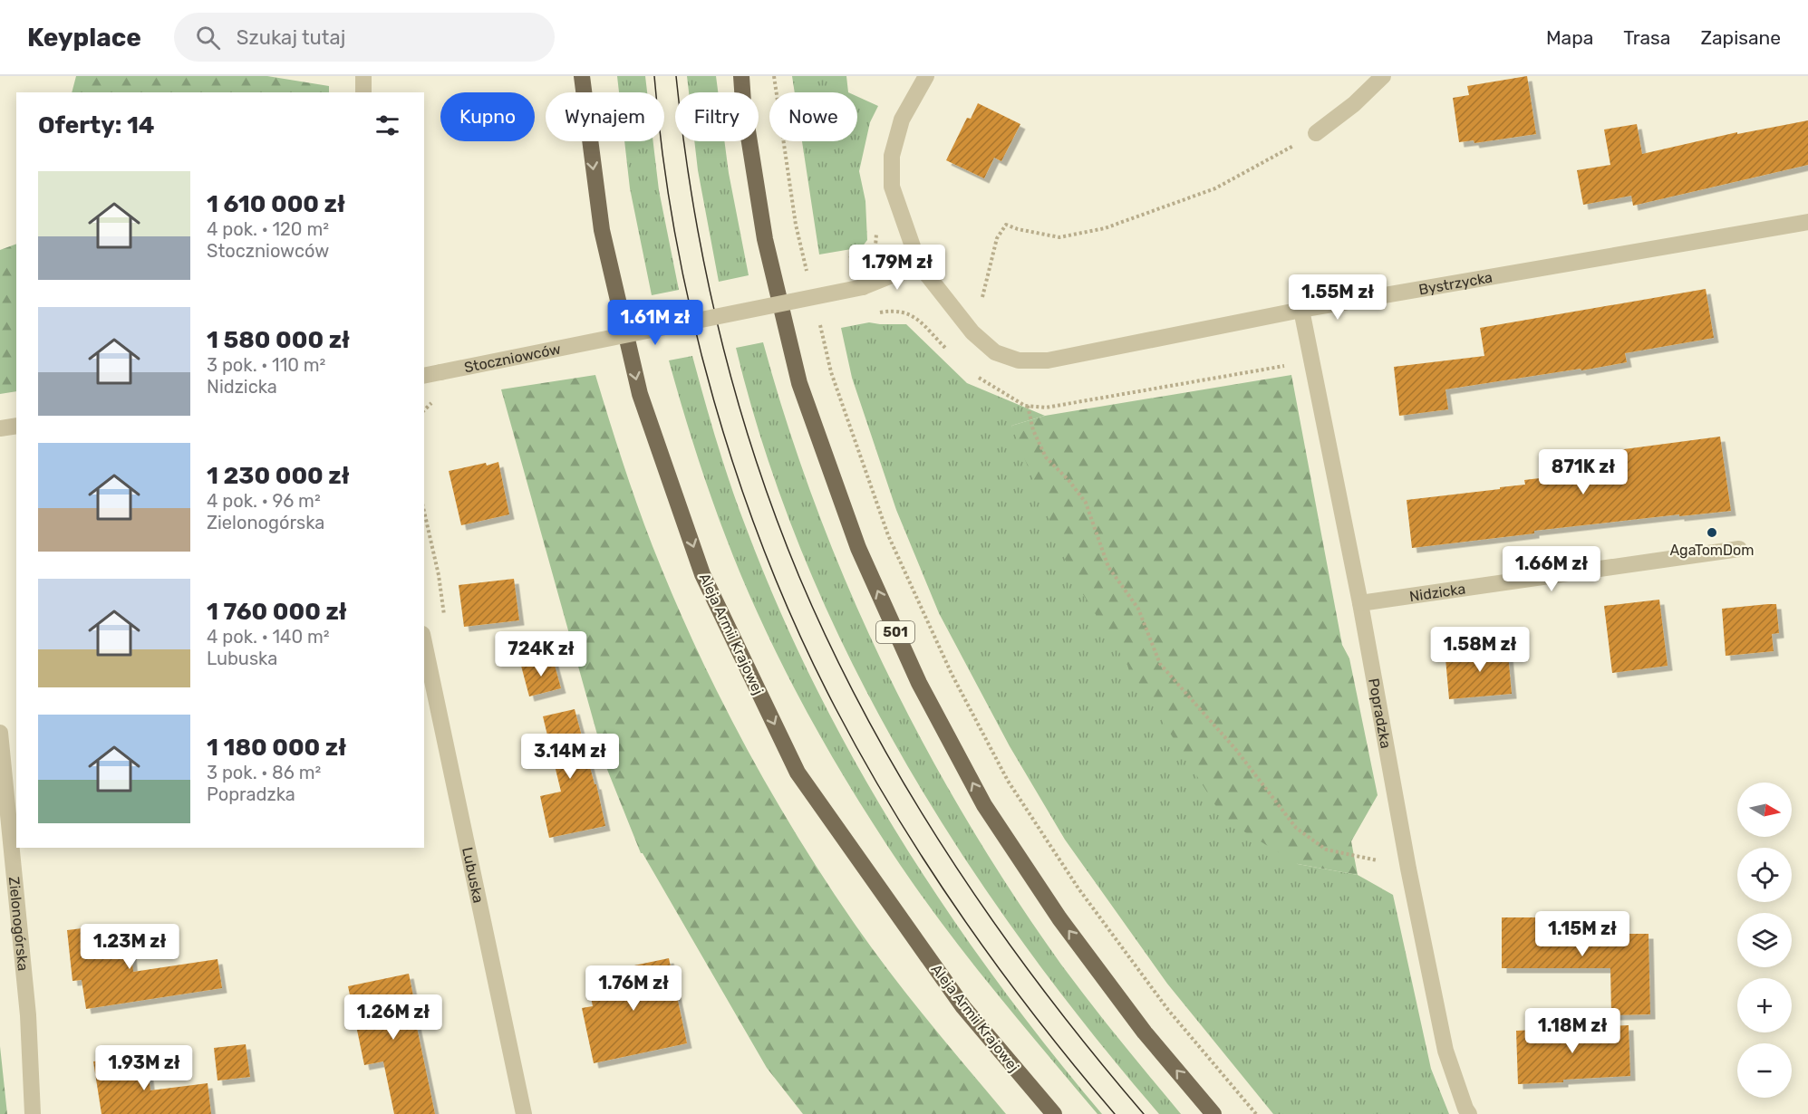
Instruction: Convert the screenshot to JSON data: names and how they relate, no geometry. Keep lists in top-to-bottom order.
{
  "streets": {
    "main road": ["501", "Aleja Armii Krajowej"],
    "street": [
      "Bystrzycka",
      "Stoczniowców",
      "Nidzicka",
      "Popradzka",
      "Lubuska",
      "Zielonogórska"
    ]
  },
  "crossings": [
    ["Bystrzycka", "Stoczniowców"],
    ["Bystrzycka", "Popradzka"],
    ["Nidzicka", "Popradzka"]
  ],
  "places": ["AgaTomDom"],
  "north": "right",
  "page": {
    "header": "Keyplace",
    "search": "Szukaj tutaj",
    "nav": ["Mapa", "Trasa", "Zapisane"],
    "chip": [
      "Kupno",
      "Wynajem",
      "Filtry",
      "Nowe"
    ],
    "heading": "Oferty: 14",
    "list": [
      {
        "name": "1 610 000 zł",
        "note": "4 pok. · 120 m² · Stoczniowców"
      },
      {
        "name": "1 580 000 zł",
        "note": "3 pok. · 110 m² · Nidzicka"
      },
      {
        "name": "1 230 000 zł",
        "note": "4 pok. · 96 m² · Zielonogórska"
      },
      {
        "name": "1 760 000 zł",
        "note": "4 pok. · 140 m² · Lubuska"
      },
      {
        "name": "1 180 000 zł",
        "note": "3 pok. · 86 m² · Popradzka"
      }
    ],
    "price": [
      "1.79M zł",
      "1.55M zł",
      "1.61M zł",
      "871K zł",
      "1.66M zł",
      "1.58M zł",
      "724K zł",
      "3.14M zł",
      "1.15M zł",
      "1.23M zł",
      "1.76M zł",
      "1.26M zł",
      "1.18M zł",
      "1.93M zł"
    ],
    "map_buttons": ["+", "−"]
  }
}
